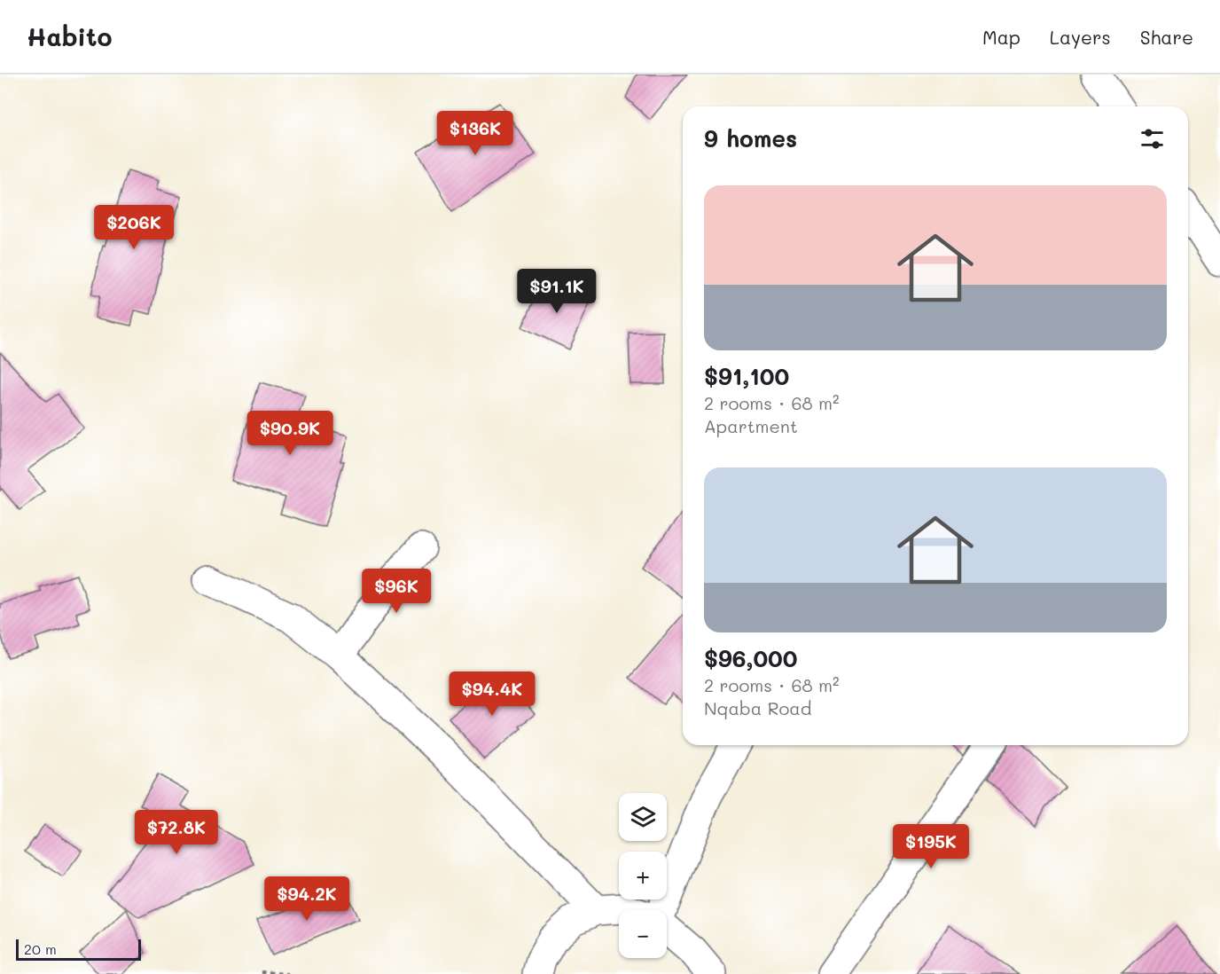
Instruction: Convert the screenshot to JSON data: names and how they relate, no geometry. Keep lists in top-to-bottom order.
{
  "scale_bar": "20 m",
  "page": {
    "header": "Habito",
    "nav": ["Map", "Layers", "Share"],
    "heading": "9 homes",
    "price": [
      "$136K",
      "$206K",
      "$91.1K",
      "$90.9K",
      "$96K",
      "$94.4K",
      "$72.8K",
      "$195K",
      "$94.2K"
    ],
    "list": [
      {
        "name": "$91,100",
        "note": "2 rooms · 68 m² · Apartment"
      },
      {
        "name": "$96,000",
        "note": "2 rooms · 68 m² · Nqaba Road"
      }
    ],
    "map_buttons": ["+", "−"],
    "scale": "20 m"
  }
}
